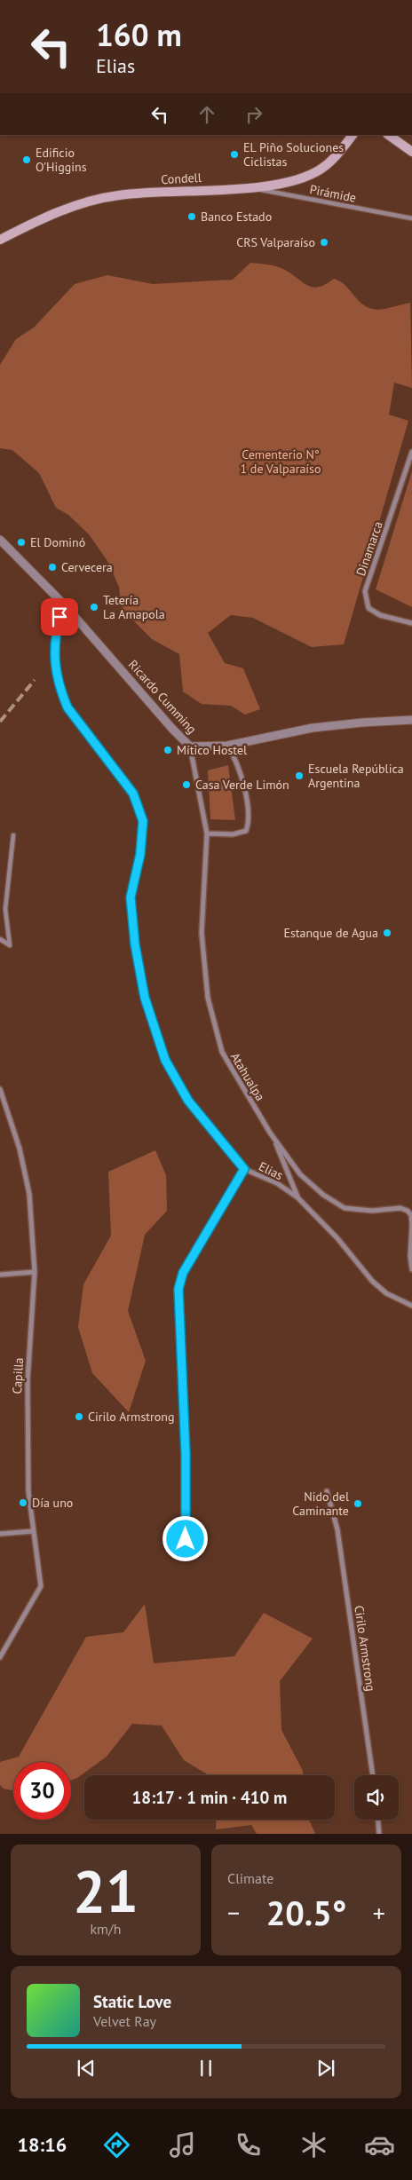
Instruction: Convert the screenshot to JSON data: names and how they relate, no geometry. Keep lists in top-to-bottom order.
{
  "streets": {
    "main road": ["Condell"],
    "street": [
      "Pirámide",
      "Dinamarca",
      "Ricardo Cumming",
      "Atahualpa",
      "Elias",
      "Capilla",
      "Cirilo Armstrong"
    ]
  },
  "crossings": [
    ["Condell", "Pirámide"],
    ["Ricardo Cumming", "Atahualpa"],
    ["Ricardo Cumming", "Elias"]
  ],
  "parks": ["Cementerio N° 1 de Valparaíso"],
  "places": [
    "EL Piño Soluciones Ciclistas",
    "Edificio O'Higgins",
    "Banco Estado",
    "CRS Valparaíso",
    "El Dominó",
    "Cervecera",
    "Tetería La Amapola",
    "Mítico Hostel",
    "Escuela República Argentina",
    "Casa Verde Limón",
    "Estanque de Agua",
    "Cirilo Armstrong",
    "Día uno",
    "Nido del Caminante"
  ],
  "page": {
    "turn": ["160 m", "Elias"],
    "limit": "30",
    "trip": "18:17 · 1 min · 410 m",
    "tile": [
      ["21", "km/h"],
      "Climate"
    ],
    "heat": ["−", "20.5°", "+"],
    "song": ["Static Love", "Velvet Ray"],
    "tabs": "18:16"
  }
}
